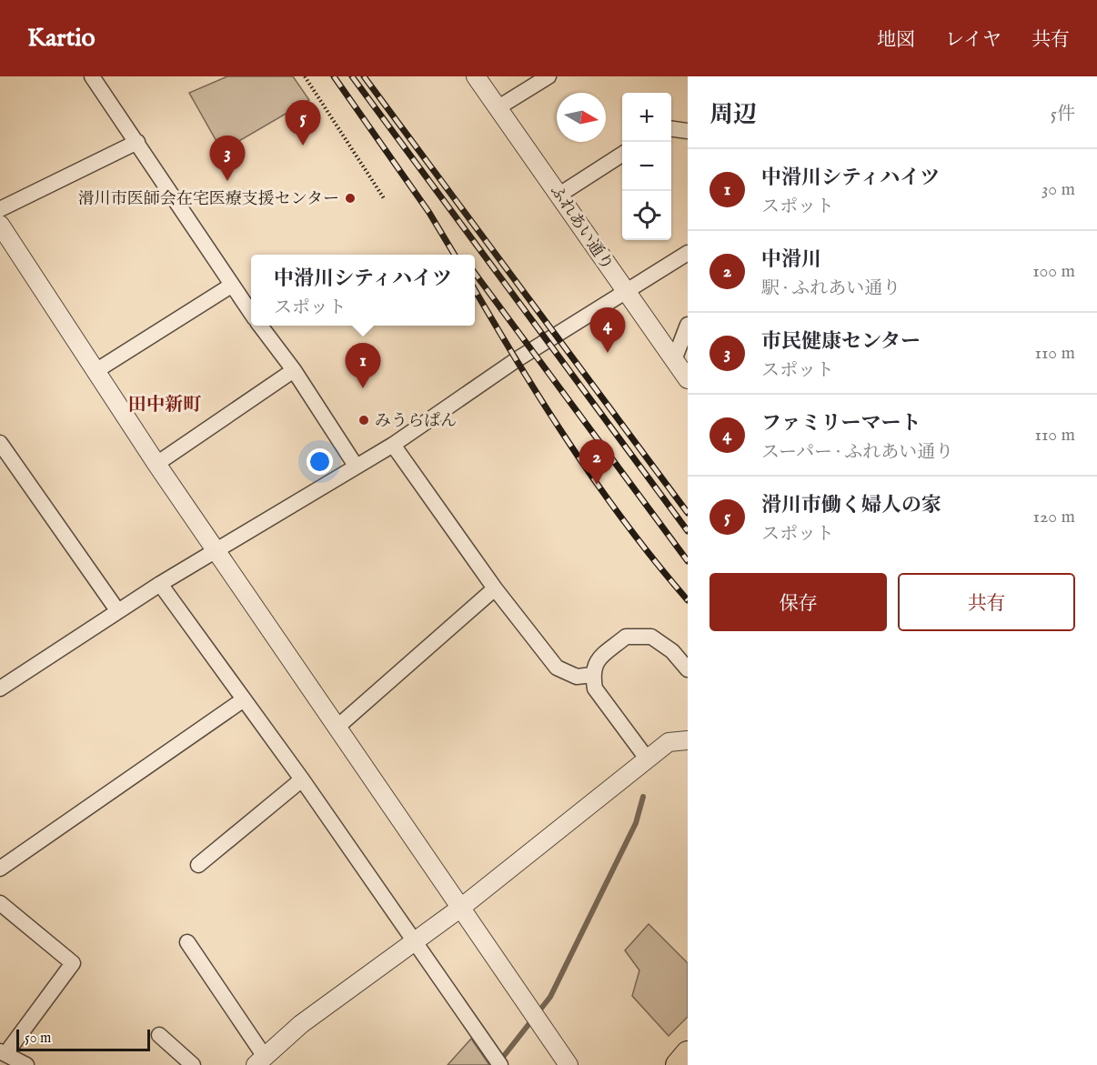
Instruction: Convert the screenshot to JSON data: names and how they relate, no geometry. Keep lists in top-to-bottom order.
{
  "streets": {
    "street": ["ふれあい通り"]
  },
  "districts": ["田中新町"],
  "places": ["滑川市医師会在宅医療支援センター", "みうらぱん"],
  "scale_bar": "50 m",
  "north": "right",
  "page": {
    "header": "Kartio",
    "nav": ["地図", "レイヤ", "共有"],
    "heading": ["周辺", "5件"],
    "map_buttons": ["+", "−"],
    "pins": [
      "5",
      "3",
      "4",
      "1",
      "2"
    ],
    "list": [
      {
        "mark": "1",
        "name": "中滑川シティハイツ",
        "note": "スポット",
        "value": "30 m"
      },
      {
        "mark": "2",
        "name": "中滑川",
        "note": "駅 · ふれあい通り",
        "value": "100 m"
      },
      {
        "mark": "3",
        "name": "市民健康センター",
        "note": "スポット",
        "value": "110 m"
      },
      {
        "mark": "4",
        "name": "ファミリーマート",
        "note": "スーパー · ふれあい通り",
        "value": "110 m"
      },
      {
        "mark": "5",
        "name": "滑川市働く婦人の家",
        "note": "スポット",
        "value": "120 m"
      }
    ],
    "popup": ["中滑川シティハイツ", "スポット"],
    "buttons": ["保存", "共有"],
    "scale": "50 m"
  }
}
